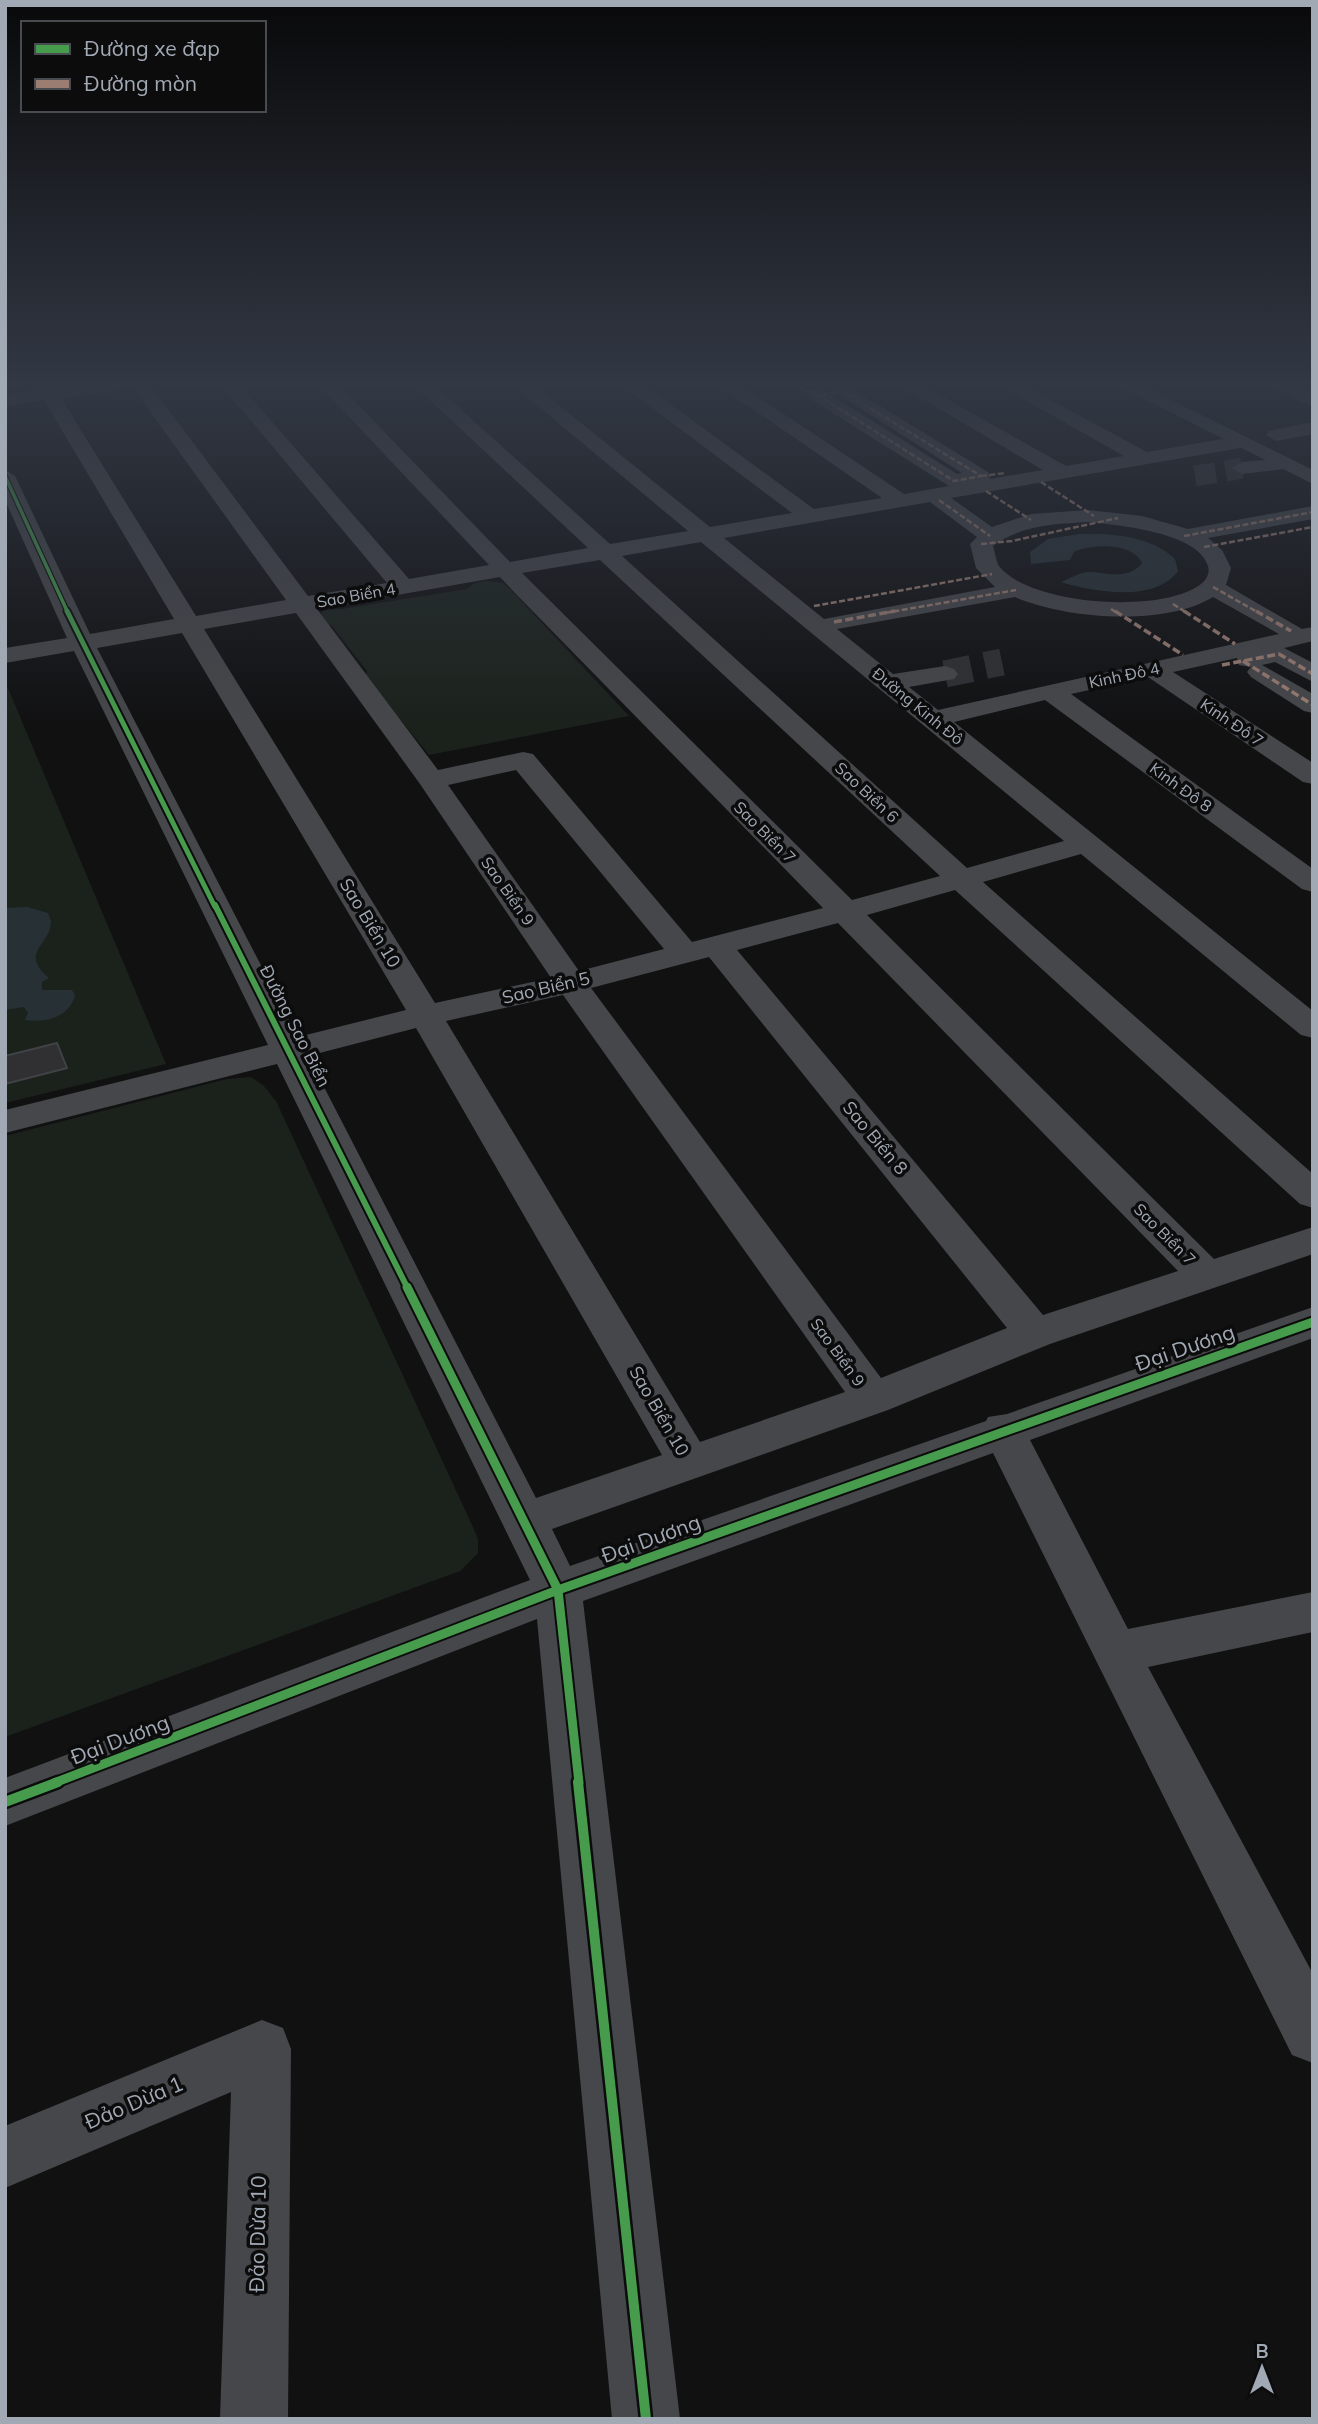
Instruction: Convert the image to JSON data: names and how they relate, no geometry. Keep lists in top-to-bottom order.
{
  "streets": {
    "street": [
      "Sao Biển 4",
      "Kinh Đô 4",
      "Đường Kinh Đô",
      "Kinh Đô 7",
      "Kinh Đô 8",
      "Sao Biển 6",
      "Sao Biển 7",
      "Sao Biển 9",
      "Sao Biển 10",
      "Sao Biển 5",
      "Đường Sao Biển",
      "Sao Biển 8",
      "Đại Dương",
      "Đảo Dừa 1",
      "Đảo Dừa 10"
    ]
  },
  "crossings": [
    ["Sao Biển 4", "Đường Kinh Đô"],
    ["Sao Biển 4", "Sao Biển 6"],
    ["Sao Biển 4", "Sao Biển 7"],
    ["Sao Biển 4", "Sao Biển 9"],
    ["Sao Biển 4", "Sao Biển 10"],
    ["Sao Biển 4", "Đường Sao Biển"],
    ["Kinh Đô 4", "Đường Kinh Đô"],
    ["Kinh Đô 4", "Kinh Đô 7"],
    ["Kinh Đô 4", "Kinh Đô 8"],
    ["Đường Kinh Đô", "Sao Biển 5"],
    ["Sao Biển 6", "Sao Biển 5"],
    ["Sao Biển 7", "Sao Biển 5"],
    ["Sao Biển 9", "Sao Biển 5"],
    ["Sao Biển 9", "Sao Biển 8"],
    ["Sao Biển 10", "Sao Biển 5"],
    ["Sao Biển 5", "Đường Sao Biển"],
    ["Sao Biển 5", "Sao Biển 8"],
    ["Đường Sao Biển", "Đại Dương"],
    ["Đảo Dừa 1", "Đảo Dừa 10"]
  ],
  "legend": ["Đường xe đạp", "Đường mòn"],
  "north": "top"
}
